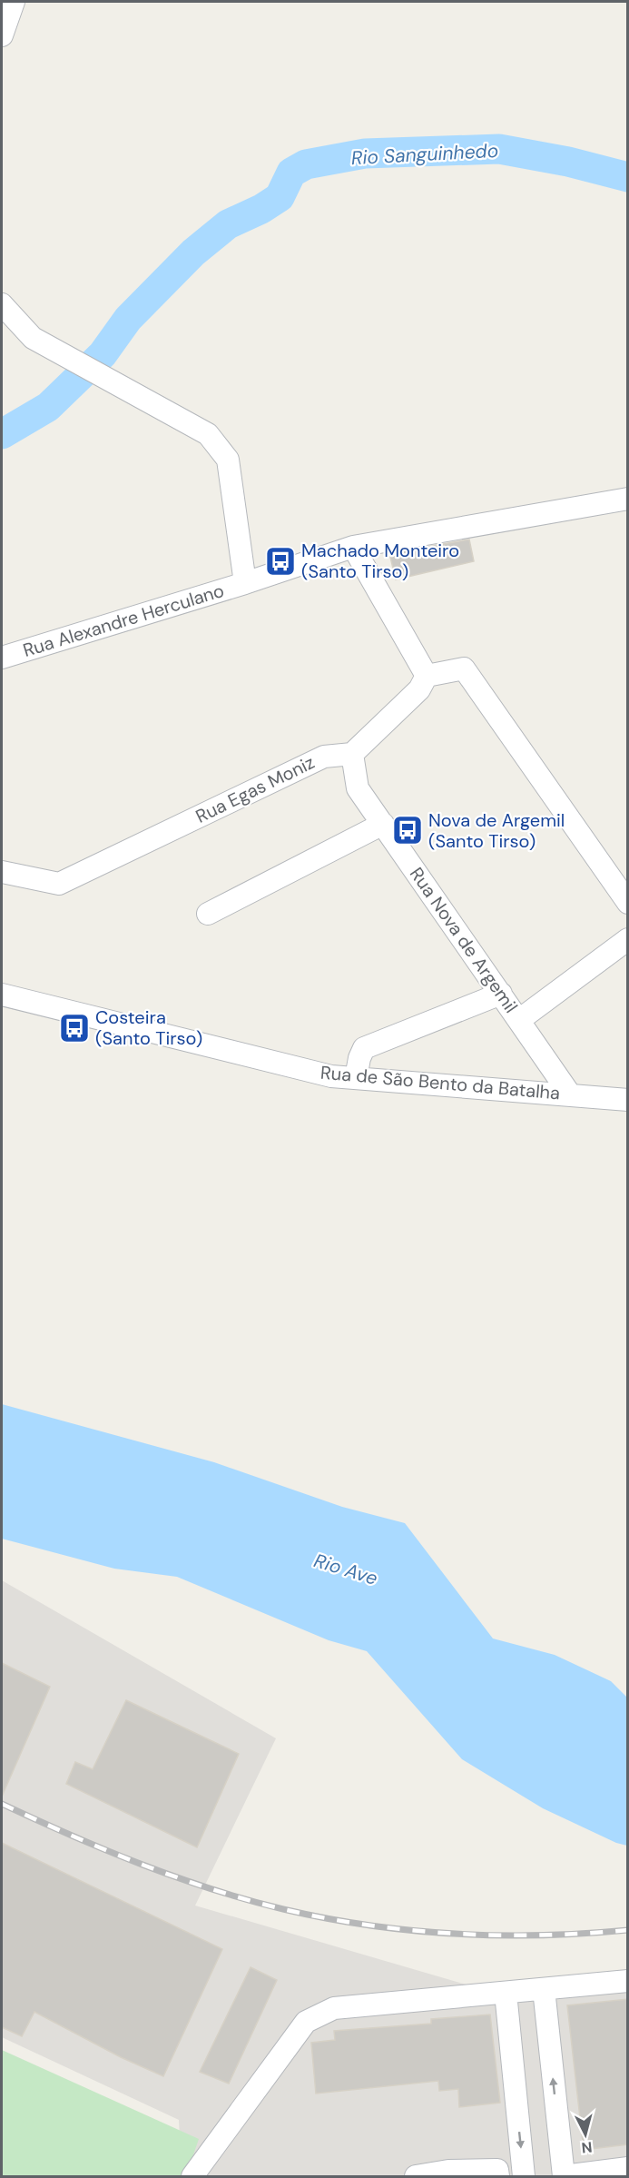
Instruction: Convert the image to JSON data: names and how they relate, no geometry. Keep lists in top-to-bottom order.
{
  "streets": {
    "street": [
      "Rua Alexandre Herculano",
      "Rua Egas Moniz",
      "Rua Nova de Argemil",
      "Rua de São Bento da Batalha"
    ]
  },
  "crossings": [
    ["Rua Egas Moniz", "Rua Nova de Argemil"],
    ["Rua Nova de Argemil", "Rua de São Bento da Batalha"]
  ],
  "water": ["Rio Sanguinhedo", "Rio Ave"],
  "places": {
    "bus stop": ["Machado Monteiro (Santo Tirso)", "Nova de Argemil (Santo Tirso)", "Costeira (Santo Tirso)"]
  },
  "north": "bottom"
}
